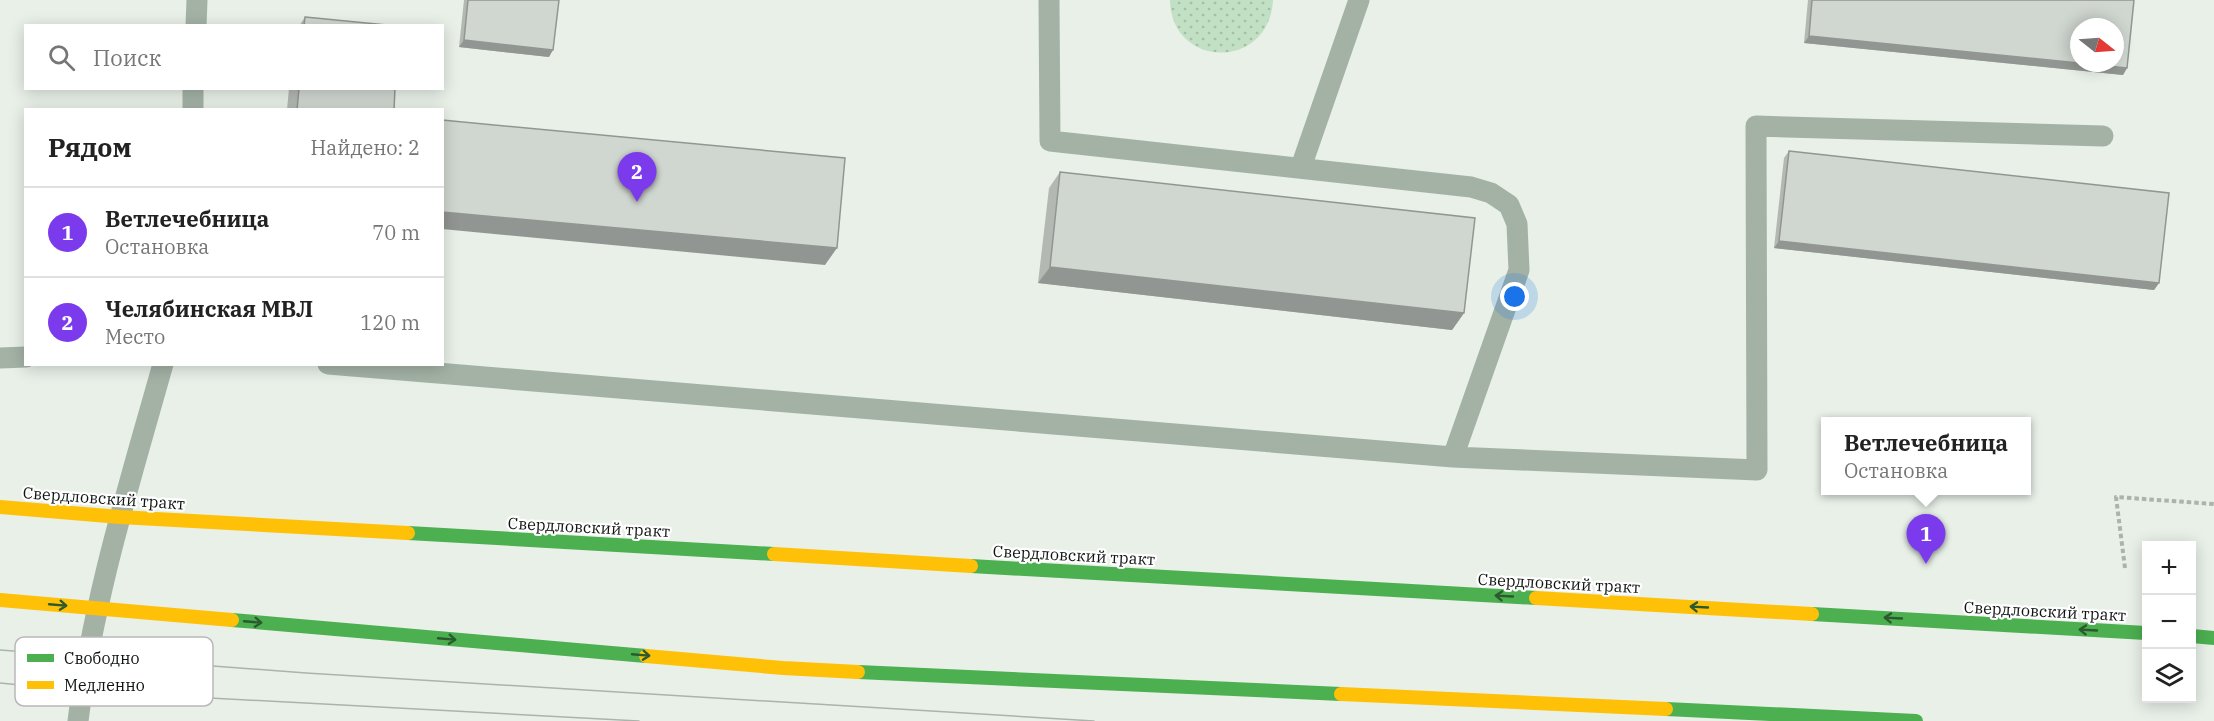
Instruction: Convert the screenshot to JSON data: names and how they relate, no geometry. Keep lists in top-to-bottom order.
{
  "streets": {
    "main road": ["Свердловский тракт"]
  },
  "legend": ["Свободно", "Медленно"],
  "north": "right",
  "page": {
    "search": "Поиск",
    "heading": ["Рядом", "Найдено: 2"],
    "pins": ["2", "1"],
    "list": [
      {
        "mark": "1",
        "name": "Ветлечебница",
        "note": "Остановка",
        "value": "70 m"
      },
      {
        "mark": "2",
        "name": "Челябинская МВЛ",
        "note": "Место",
        "value": "120 m"
      }
    ],
    "popup": ["Ветлечебница", "Остановка"],
    "map_buttons": ["+", "−"]
  }
}
